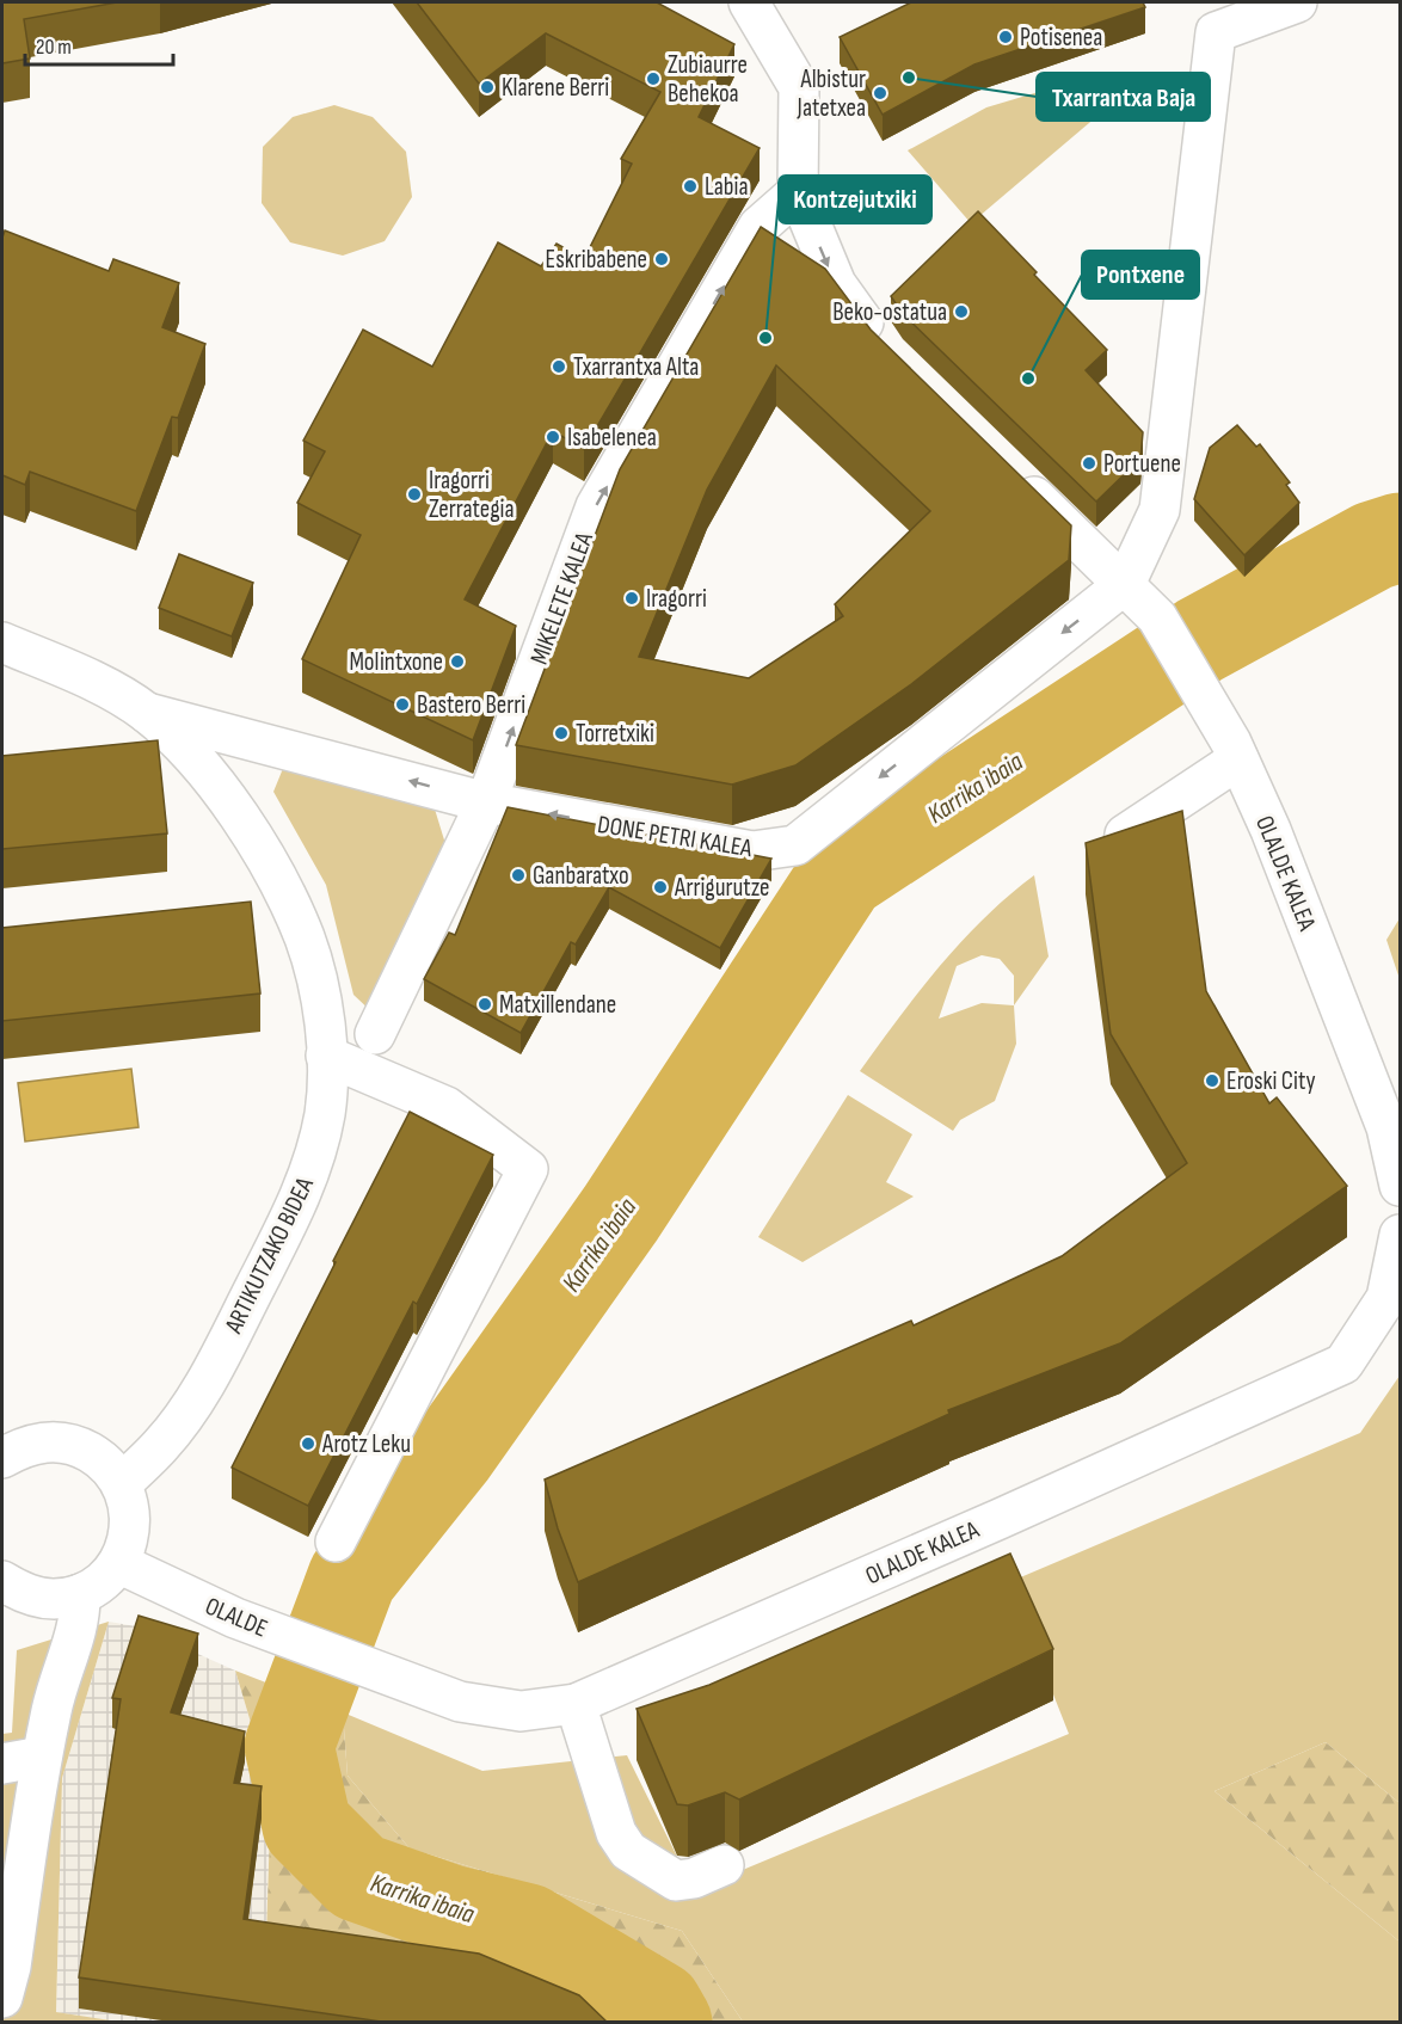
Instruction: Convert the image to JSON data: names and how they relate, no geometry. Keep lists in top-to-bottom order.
{
  "streets": {
    "street": [
      "MIKELETE KALEA",
      "DONE PETRI KALEA",
      "OLALDE KALEA",
      "ARTIKUTZAKO BIDEA",
      "OLALDE"
    ]
  },
  "crossings": [
    ["MIKELETE KALEA", "DONE PETRI KALEA"],
    ["DONE PETRI KALEA", "OLALDE KALEA"],
    ["DONE PETRI KALEA", "ARTIKUTZAKO BIDEA"],
    ["OLALDE KALEA", "OLALDE"]
  ],
  "one_way": ["MIKELETE KALEA", "DONE PETRI KALEA"],
  "water": ["Karrika ibaia"],
  "places": [
    "Potisenea",
    "Txarrantxa Baja",
    "Zubiaurre Behekoa",
    "Klarene Berri",
    "Albistur Jatetxea",
    "Labia",
    "Eskribabene",
    "Beko-ostatua",
    "Kontzejutxiki",
    "Txarrantxa Alta",
    "Pontxene",
    "Isabelenea",
    "Portuene",
    "Iragorri Zerrategia",
    "Iragorri",
    "Molintxone",
    "Bastero Berri",
    "Torretxiki",
    "Ganbaratxo",
    "Arrigurutze",
    "Matxillendane",
    "Eroski City",
    "Arotz Leku"
  ],
  "scale_bar": "20 m"
}
